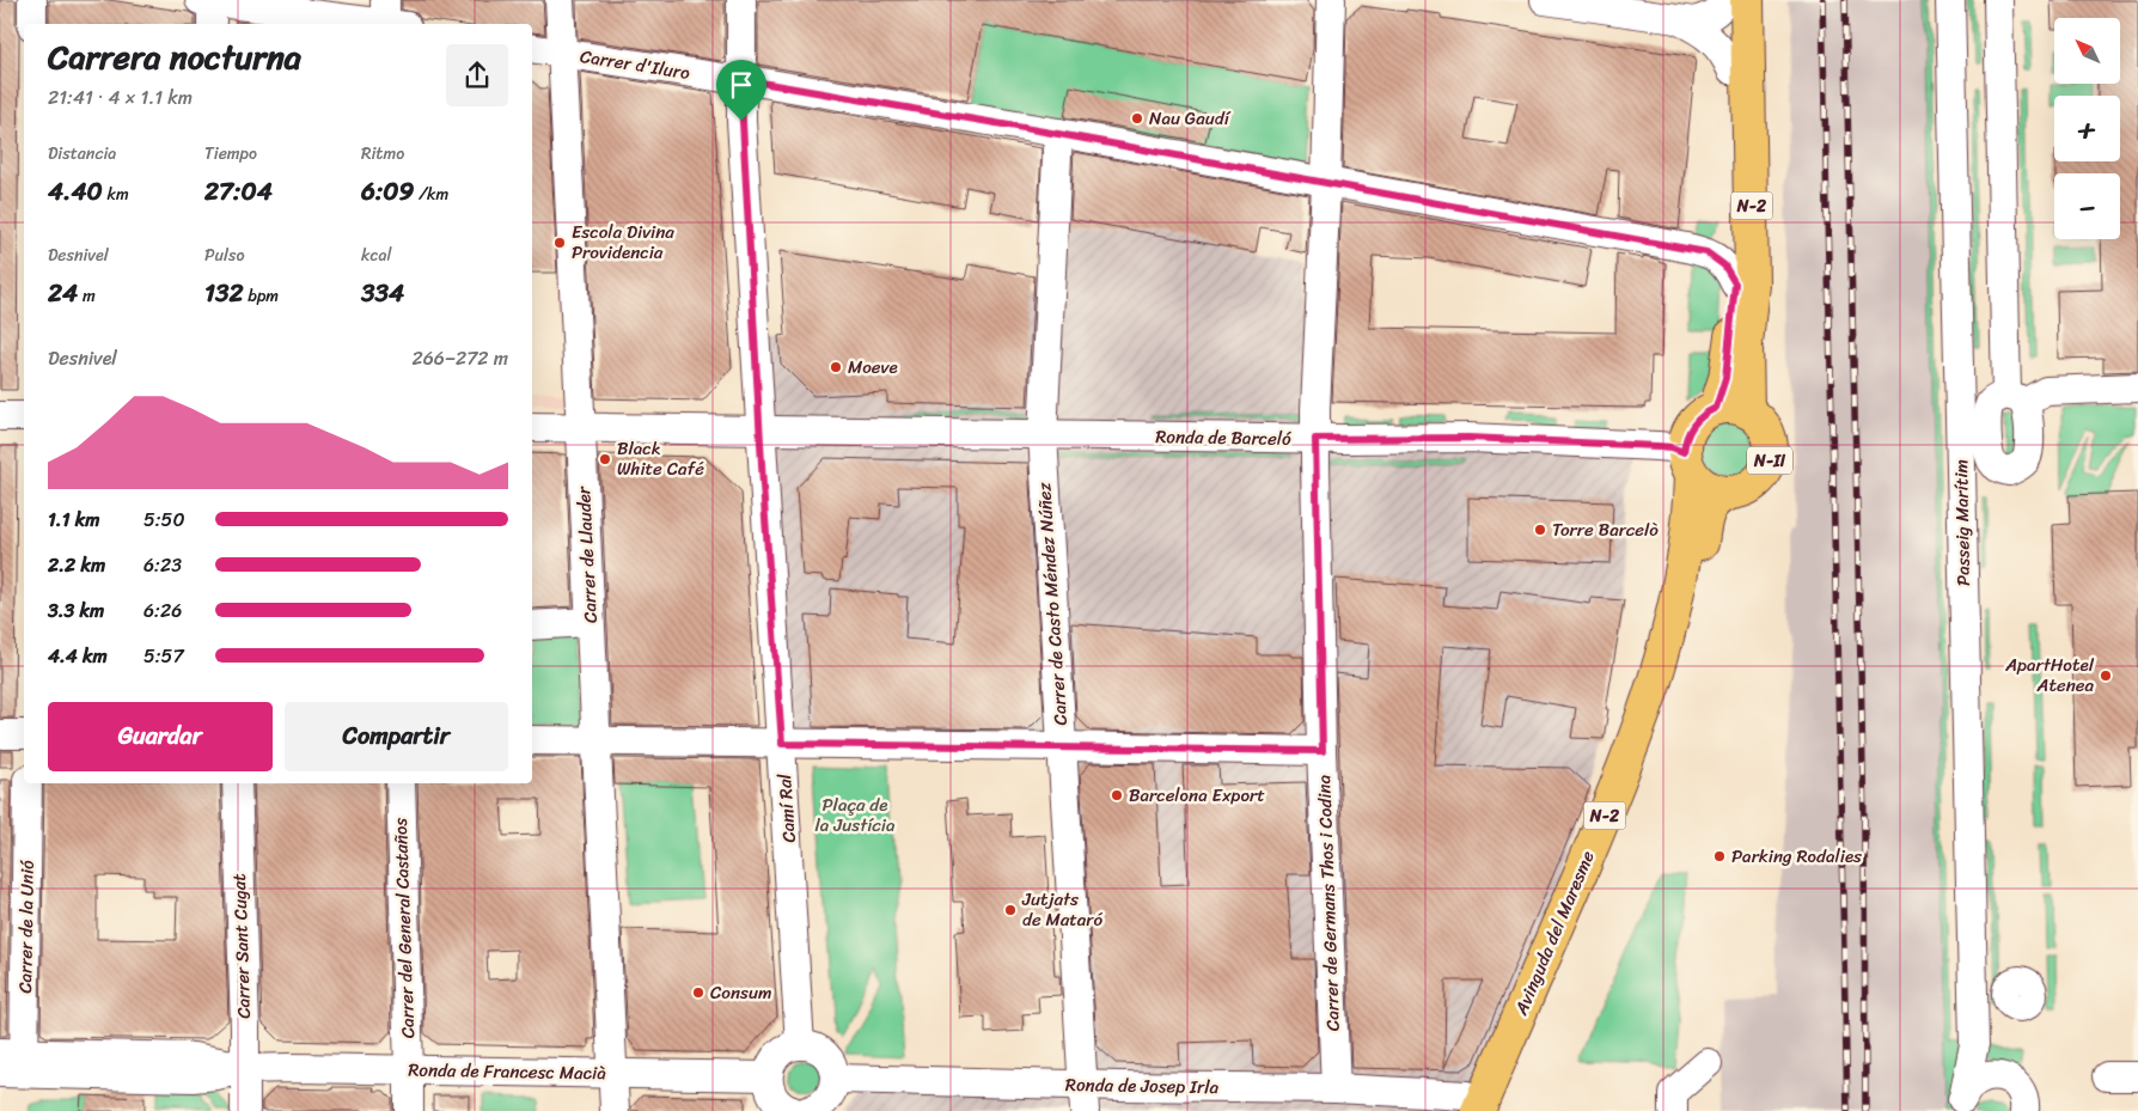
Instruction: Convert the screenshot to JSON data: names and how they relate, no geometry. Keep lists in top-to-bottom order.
{
  "streets": {
    "main road": ["N-2", "N-II", "Avinguda del Maresme"],
    "street": [
      "Carrer d'Iluro",
      "Ronda de Barceló",
      "Passeig Marítim",
      "Carrer de Llauder",
      "Carrer de Casto Méndez Núñez",
      "Camí Ral",
      "Carrer de Germans Thos i Codina",
      "Carrer de la Unió",
      "Carrer del General Castaños",
      "Carrer Sant Cugat",
      "Ronda de Francesc Macià",
      "Ronda de Josep Irla"
    ]
  },
  "crossings": [
    ["Carrer d'Iluro", "N-2"],
    ["Carrer d'Iluro", "Carrer de Llauder"],
    ["Carrer d'Iluro", "Carrer de Casto Méndez Núñez"],
    ["Carrer d'Iluro", "Camí Ral"],
    ["Carrer d'Iluro", "Carrer de Germans Thos i Codina"],
    ["N-2", "Ronda de Barceló"],
    ["N-2", "N-II"],
    ["N-2", "Avinguda del Maresme"],
    ["Ronda de Barceló", "N-II"],
    ["Ronda de Barceló", "Carrer de Llauder"],
    ["Ronda de Barceló", "Carrer de Casto Méndez Núñez"],
    ["Ronda de Barceló", "Camí Ral"],
    ["Ronda de Barceló", "Carrer de Germans Thos i Codina"],
    ["Ronda de Barceló", "Avinguda del Maresme"],
    ["N-II", "Avinguda del Maresme"],
    ["Carrer de Llauder", "Ronda de Francesc Macià"],
    ["Carrer de Casto Méndez Núñez", "Ronda de Josep Irla"],
    ["Carrer de Germans Thos i Codina", "Ronda de Josep Irla"],
    ["Carrer de la Unió", "Ronda de Francesc Macià"],
    ["Carrer del General Castaños", "Ronda de Francesc Macià"],
    ["Avinguda del Maresme", "Ronda de Josep Irla"],
    ["Carrer Sant Cugat", "Ronda de Francesc Macià"]
  ],
  "parks": ["Plaça de la Justícia"],
  "places": [
    "Nau Gaudí",
    "Escola Divina Providencia",
    "Moeve",
    "Black White Café",
    "Torre Barcelò",
    "ApartHotel Atenea",
    "Barcelona Export",
    "Parking Rodalies",
    "Jutjats de Mataró",
    "Consum"
  ],
  "north": "top left",
  "page": {
    "map_buttons": ["+", "−"],
    "heading": ["Carrera nocturna", "21:41 · 4 × 1.1 km"],
    "stats": [
      ["Distancia", "4.40 km"],
      ["Tiempo", "27:04"],
      ["Ritmo", "6:09 /km"],
      ["Desnivel", "24 m"],
      ["Pulso", "132 bpm"],
      ["kcal", "334"]
    ],
    "chart": ["Desnivel", "266–272 m"],
    "list": [
      {
        "name": "1.1 km",
        "note": "5:50"
      },
      {
        "name": "2.2 km",
        "note": "6:23"
      },
      {
        "name": "3.3 km",
        "note": "6:26"
      },
      {
        "name": "4.4 km",
        "note": "5:57"
      }
    ],
    "buttons": ["Guardar", "Compartir"]
  }
}
